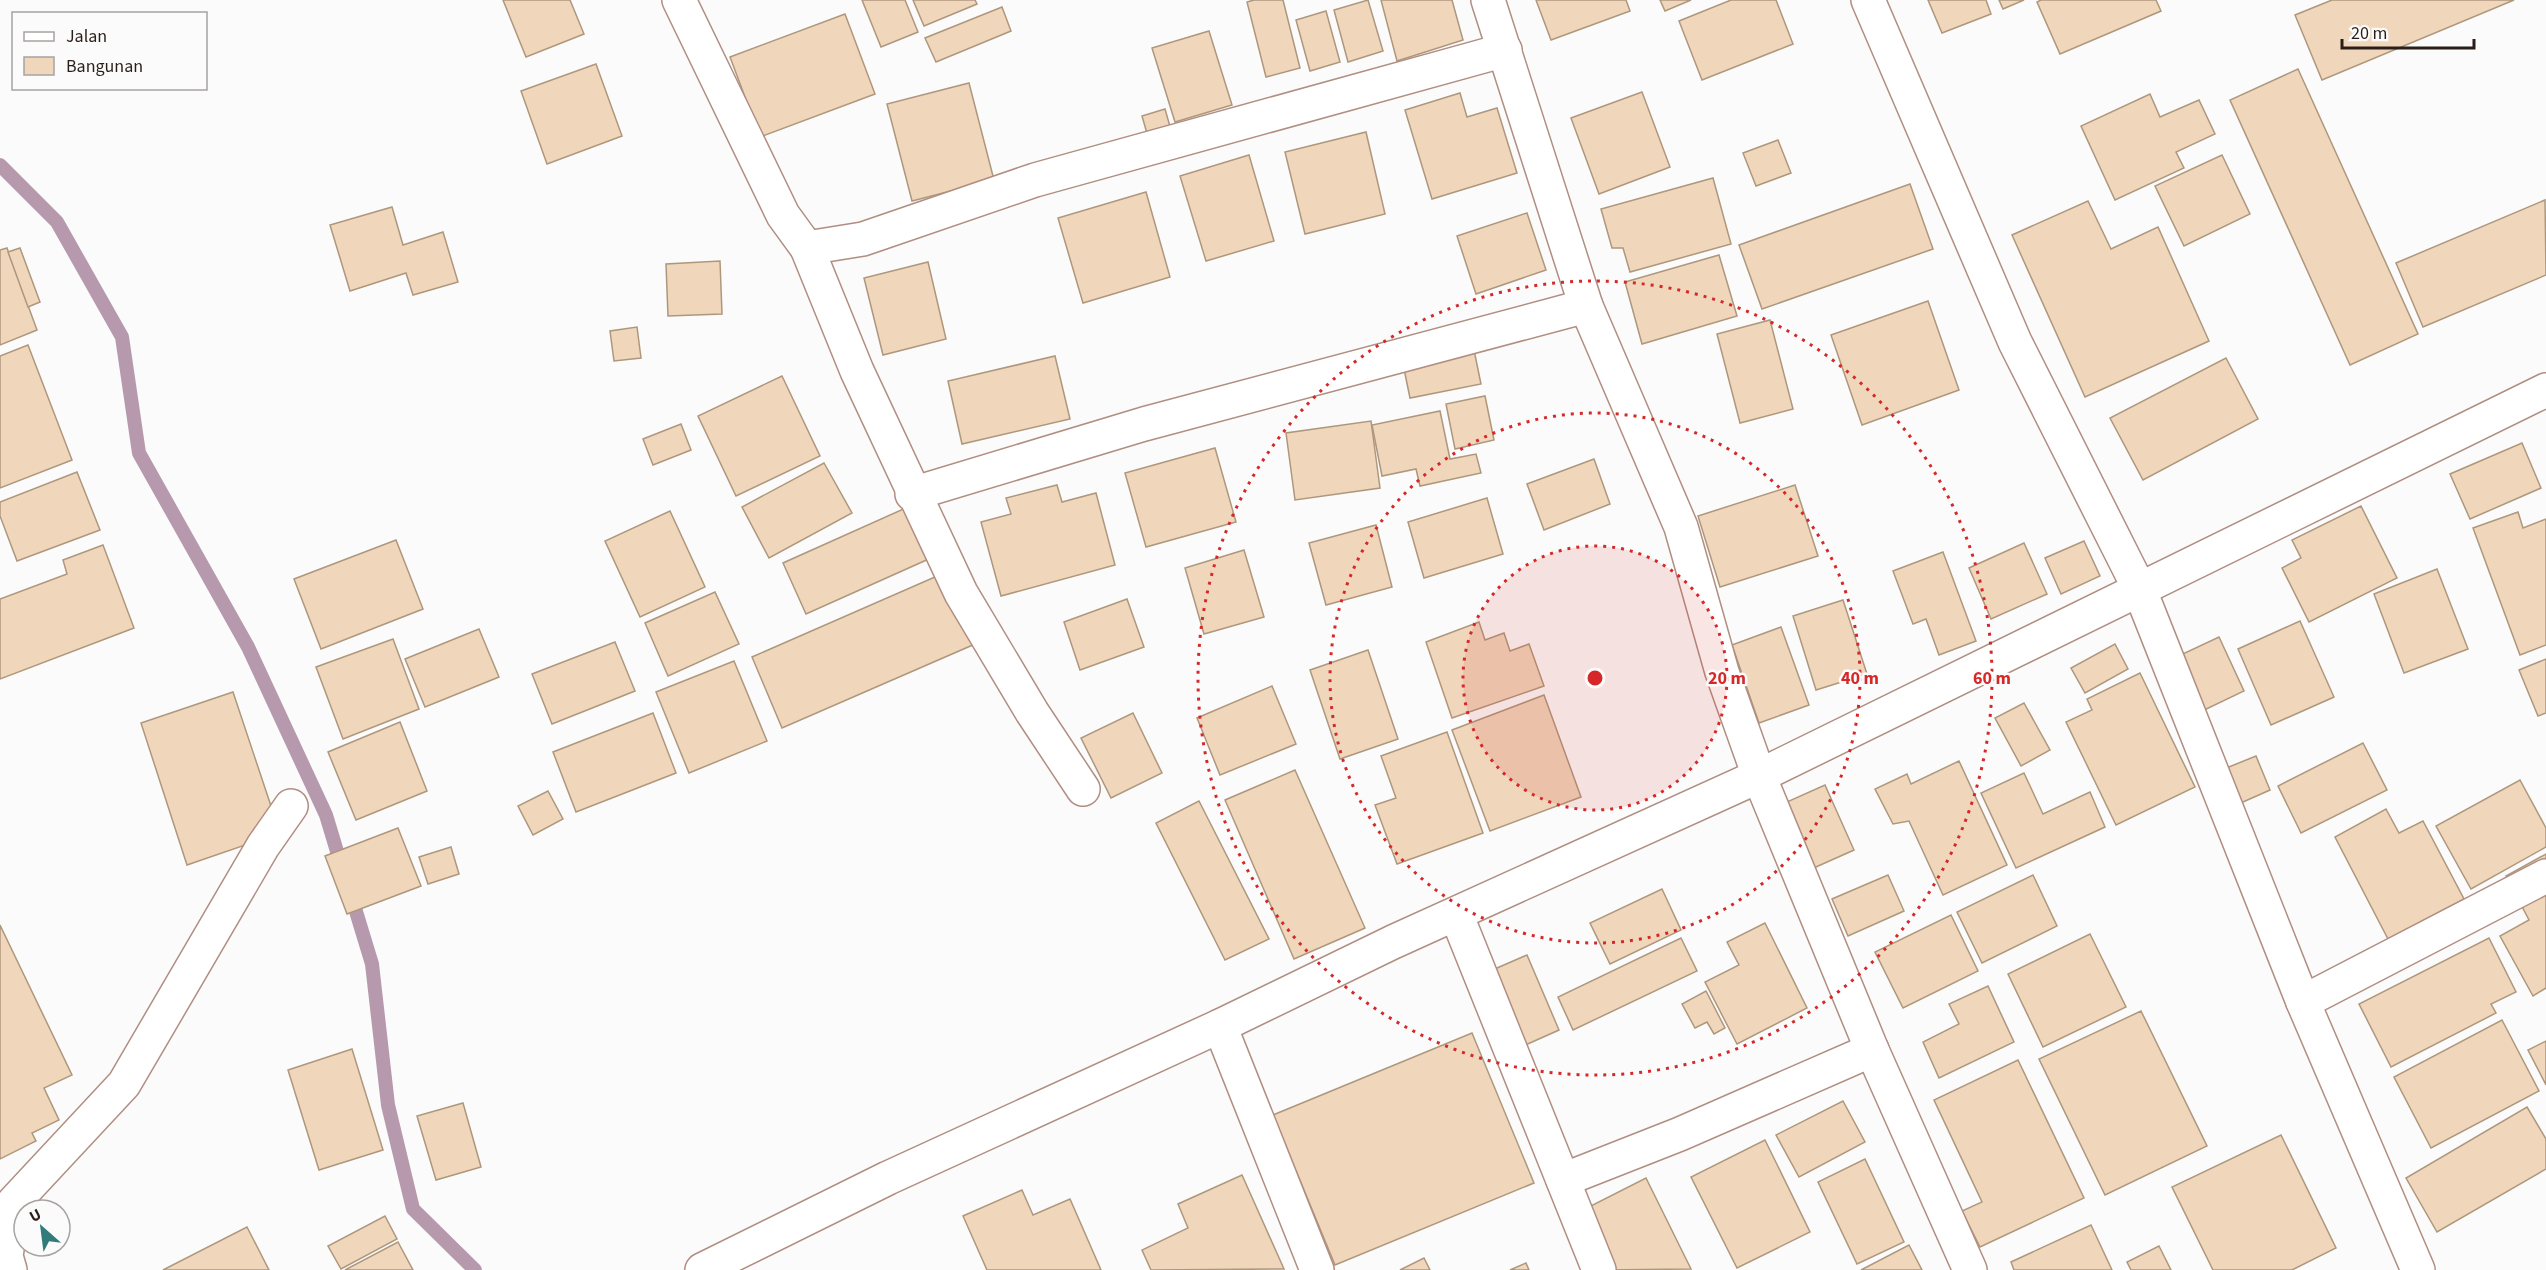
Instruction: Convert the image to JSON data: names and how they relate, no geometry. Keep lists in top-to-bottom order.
{
  "legend": ["Jalan", "Bangunan"],
  "scale_bar": "20 m",
  "north": "top left",
  "rings": ["20 m", "40 m", "60 m"]
}
